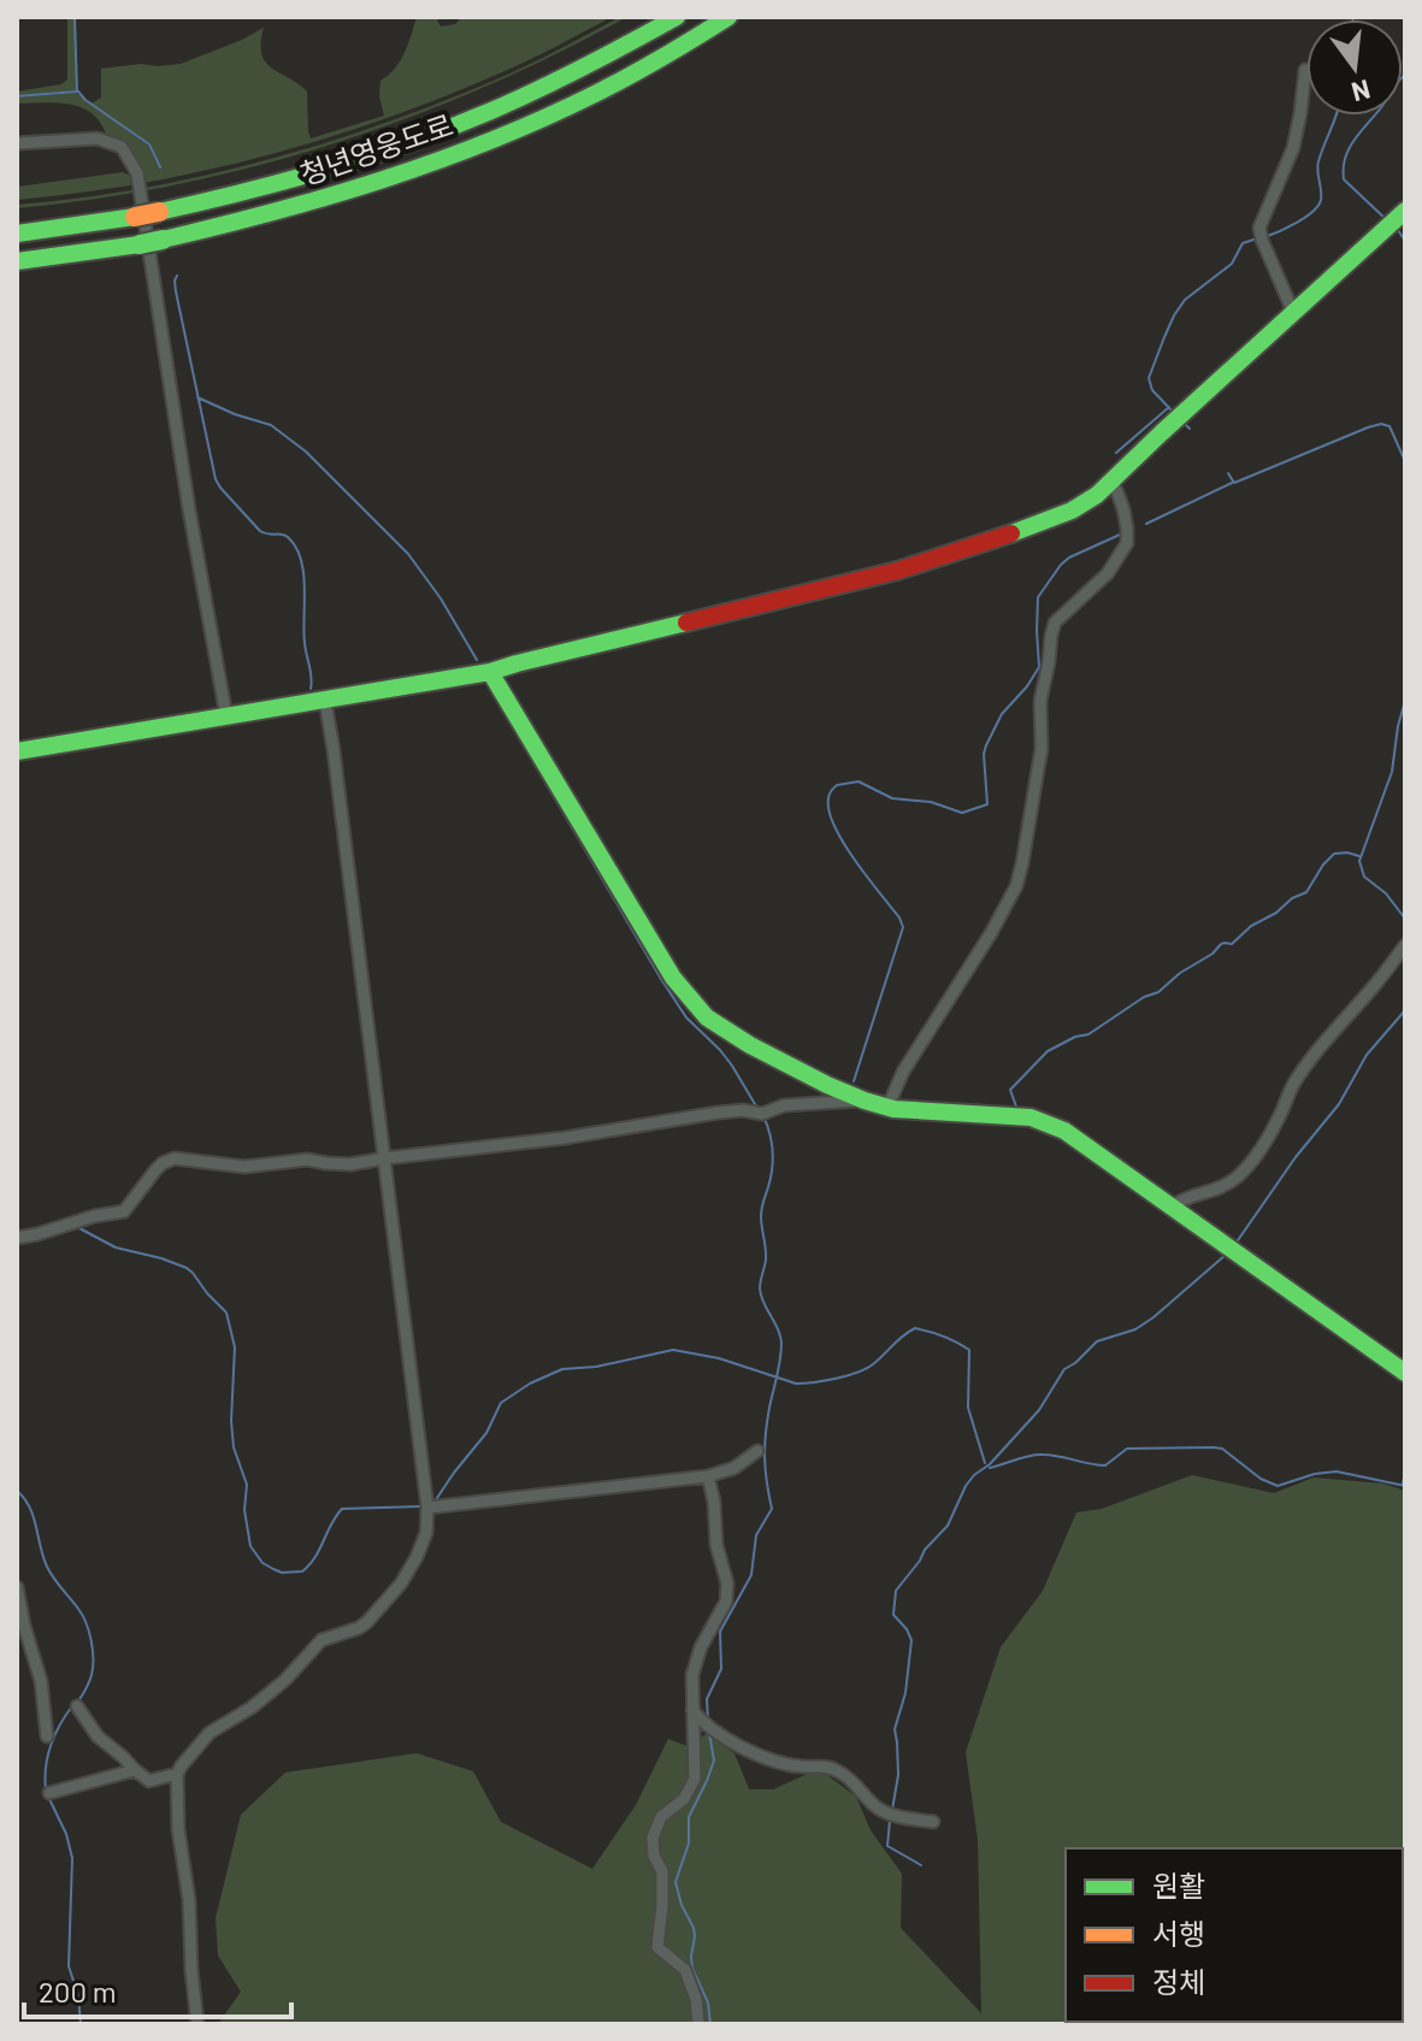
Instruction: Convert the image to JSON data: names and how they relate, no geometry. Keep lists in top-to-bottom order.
{
  "streets": {
    "main road": ["청년영웅도로"]
  },
  "legend": ["원활", "서행", "정체"],
  "scale_bar": "200 m",
  "north": "bottom"
}
